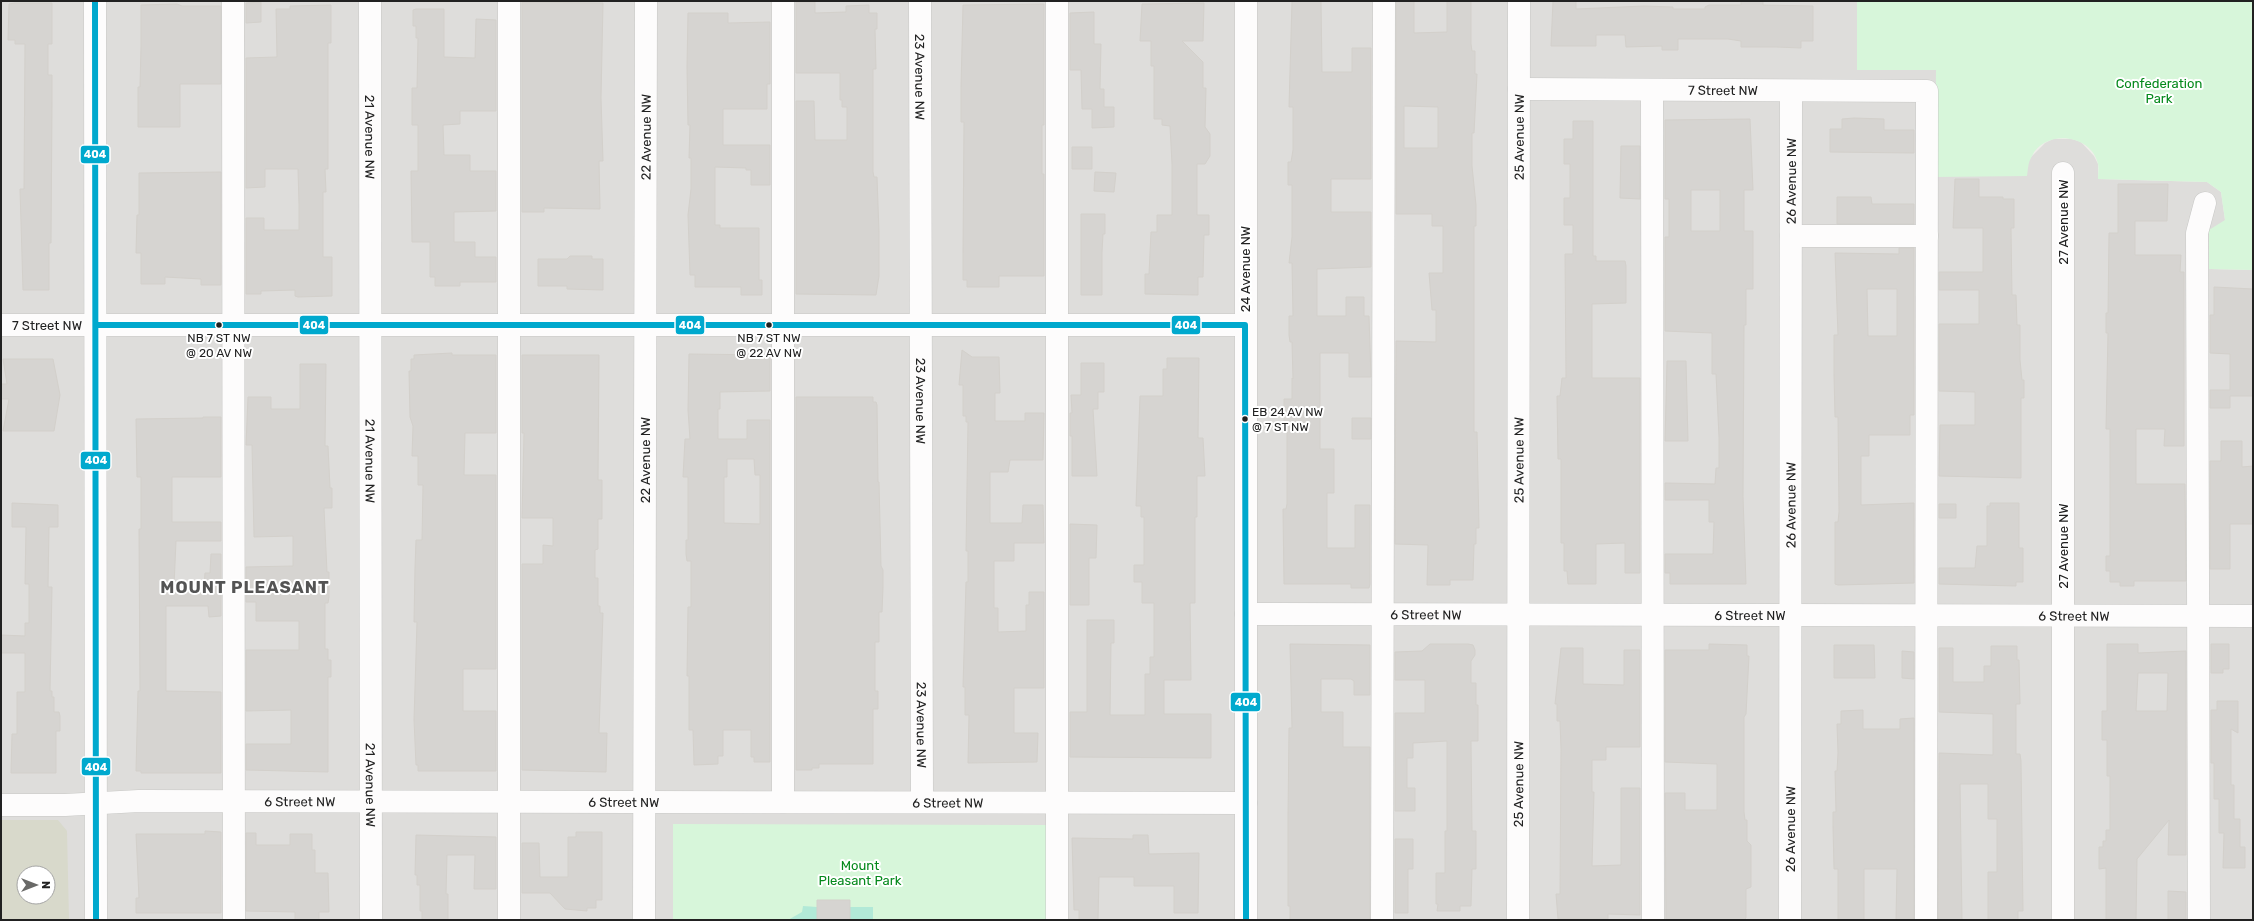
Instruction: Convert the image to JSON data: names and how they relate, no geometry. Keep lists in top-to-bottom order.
{
  "streets": {
    "street": [
      "23 Avenue NW",
      "7 Street NW",
      "21 Avenue NW",
      "22 Avenue NW",
      "25 Avenue NW",
      "26 Avenue NW",
      "27 Avenue NW",
      "24 Avenue NW",
      "6 Street NW"
    ]
  },
  "crossings": [
    ["23 Avenue NW", "7 Street NW"],
    ["23 Avenue NW", "6 Street NW"],
    ["7 Street NW", "21 Avenue NW"],
    ["7 Street NW", "22 Avenue NW"],
    ["7 Street NW", "25 Avenue NW"],
    ["7 Street NW", "26 Avenue NW"],
    ["7 Street NW", "24 Avenue NW"],
    ["21 Avenue NW", "6 Street NW"],
    ["22 Avenue NW", "6 Street NW"],
    ["25 Avenue NW", "6 Street NW"],
    ["26 Avenue NW", "6 Street NW"],
    ["27 Avenue NW", "6 Street NW"],
    ["24 Avenue NW", "6 Street NW"]
  ],
  "districts": ["MOUNT PLEASANT"],
  "parks": ["Confederation Park", "Mount Pleasant Park"],
  "places": ["NB 7 ST NW @ 20 AV NW", "NB 7 ST NW @ 22 AV NW", "EB 24 AV NW @ 7 ST NW"],
  "lines": ["transit line 404"],
  "north": "right"
}
